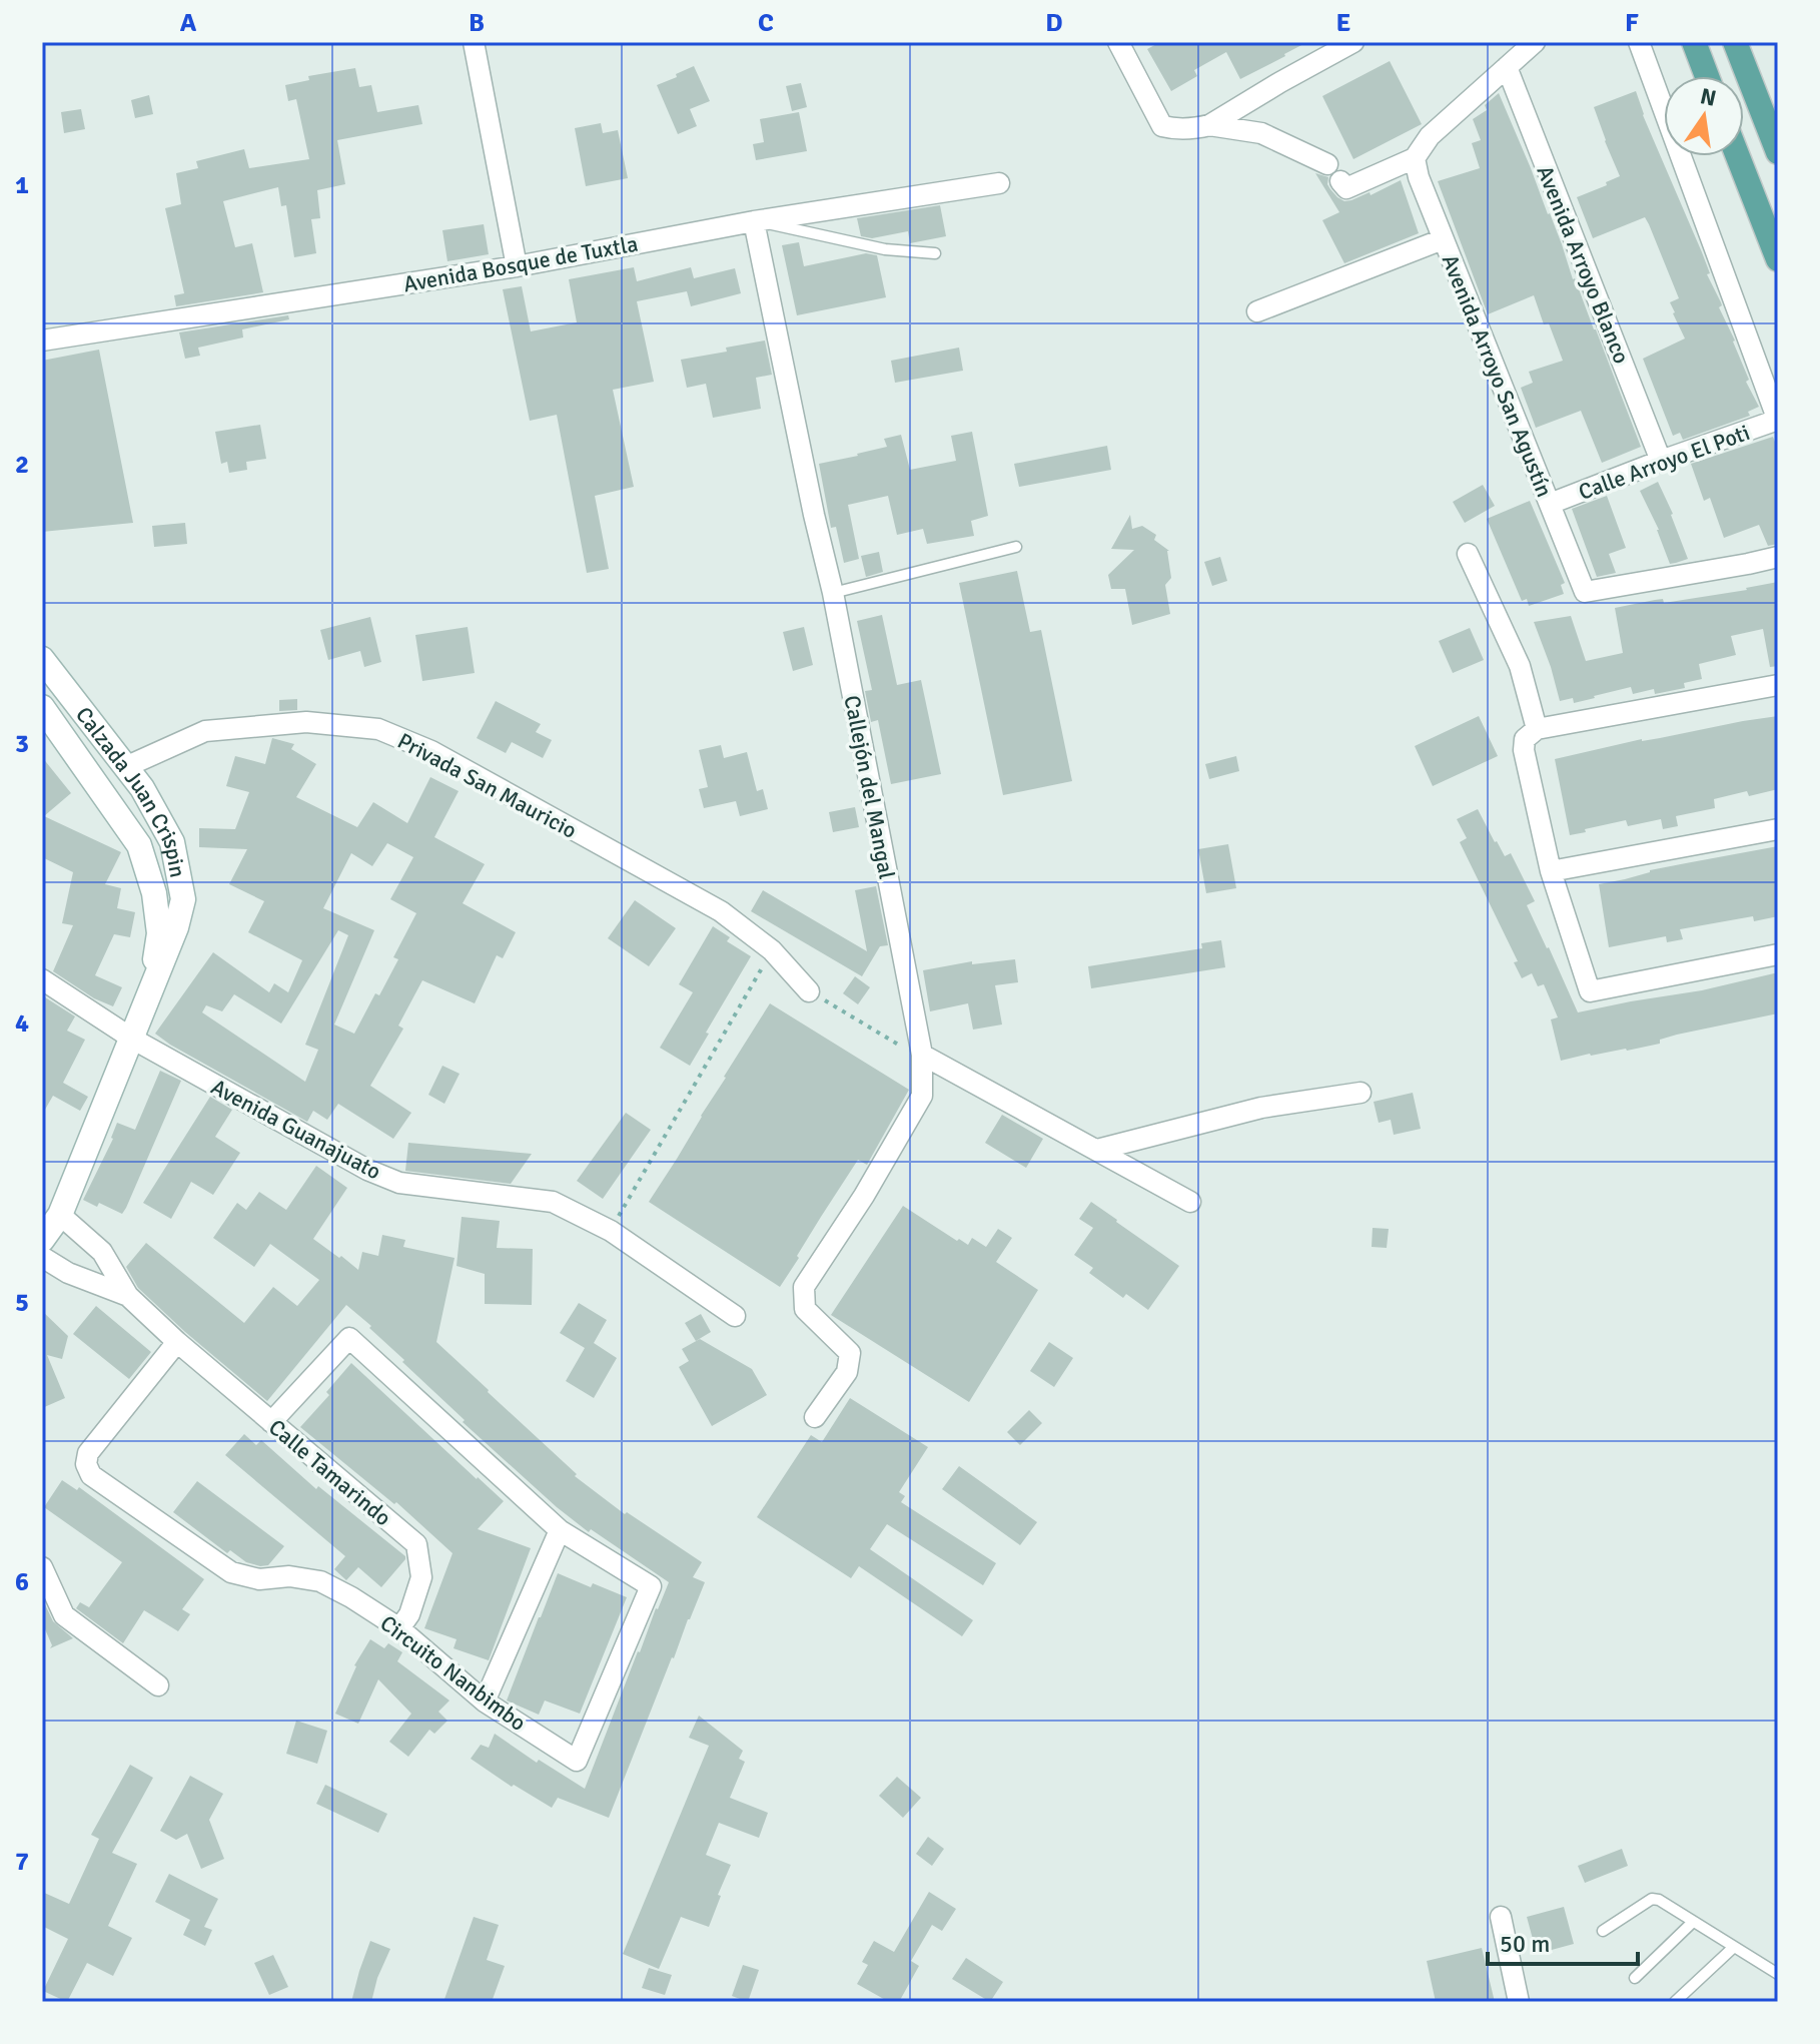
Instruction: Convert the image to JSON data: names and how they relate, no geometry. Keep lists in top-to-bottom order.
{
  "streets": {
    "main road": ["Calzada Juan Crispin"],
    "street": [
      "Avenida Bosque de Tuxtla",
      "Avenida Arroyo Blanco",
      "Avenida Arroyo San Agustín",
      "Calle Arroyo El Poti",
      "Privada San Mauricio",
      "Callejón del Mangal",
      "Avenida Guanajuato",
      "Calle Tamarindo",
      "Circuito Nanbimbo"
    ]
  },
  "crossings": [
    ["Avenida Bosque de Tuxtla", "Callejón del Mangal"],
    ["Avenida Arroyo Blanco", "Calle Arroyo El Poti"],
    ["Avenida Arroyo San Agustín", "Calle Arroyo El Poti"],
    ["Privada San Mauricio", "Calzada Juan Crispin"],
    ["Calzada Juan Crispin", "Avenida Guanajuato"],
    ["Calle Tamarindo", "Circuito Nanbimbo"]
  ],
  "scale_bar": "50 m",
  "north": "top",
  "grid": {
    "columns": [
      "A",
      "B",
      "C",
      "D",
      "E",
      "F"
    ],
    "rows": [
      "1",
      "2",
      "3",
      "4",
      "5",
      "6",
      "7"
    ]
  }
}
